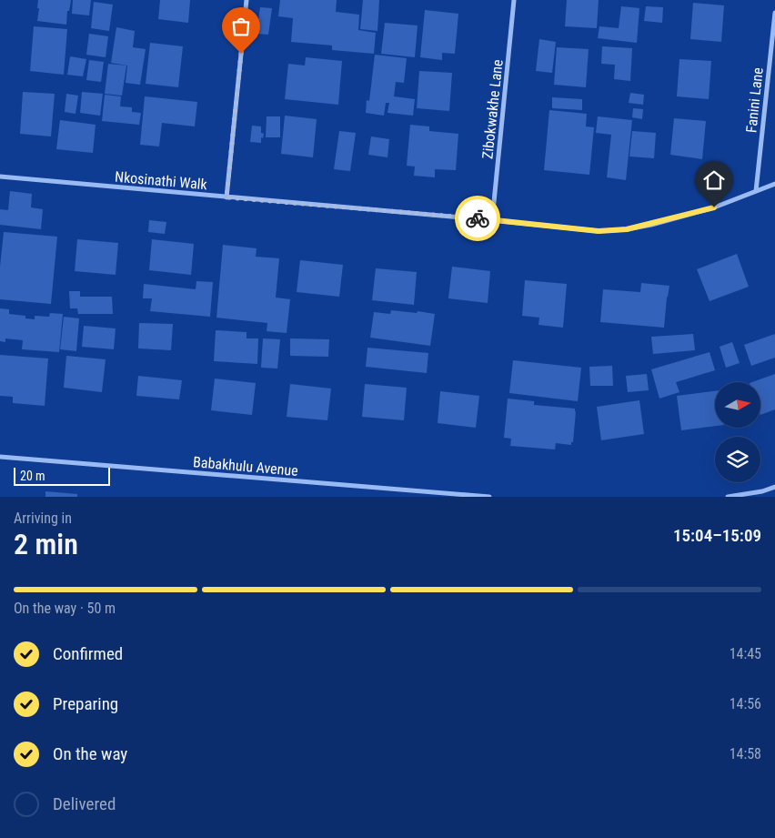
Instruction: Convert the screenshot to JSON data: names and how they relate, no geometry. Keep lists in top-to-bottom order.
{
  "streets": {
    "street": [
      "Fanini Lane",
      "Zibokwakhe Lane",
      "Nkosinathi Walk",
      "Babakhulu Avenue"
    ]
  },
  "crossings": [
    ["Fanini Lane", "Nkosinathi Walk"],
    ["Zibokwakhe Lane", "Nkosinathi Walk"]
  ],
  "scale_bar": "20 m",
  "north": "right",
  "page": {
    "scale": "20 m",
    "heading": ["2 min", "Arriving in", "15:04–15:09"],
    "bar": "On the way · 50 m",
    "list": [
      ["Confirmed", "14:45"],
      ["Preparing", "14:56"],
      ["On the way", "14:58"],
      "Delivered"
    ]
  }
}
